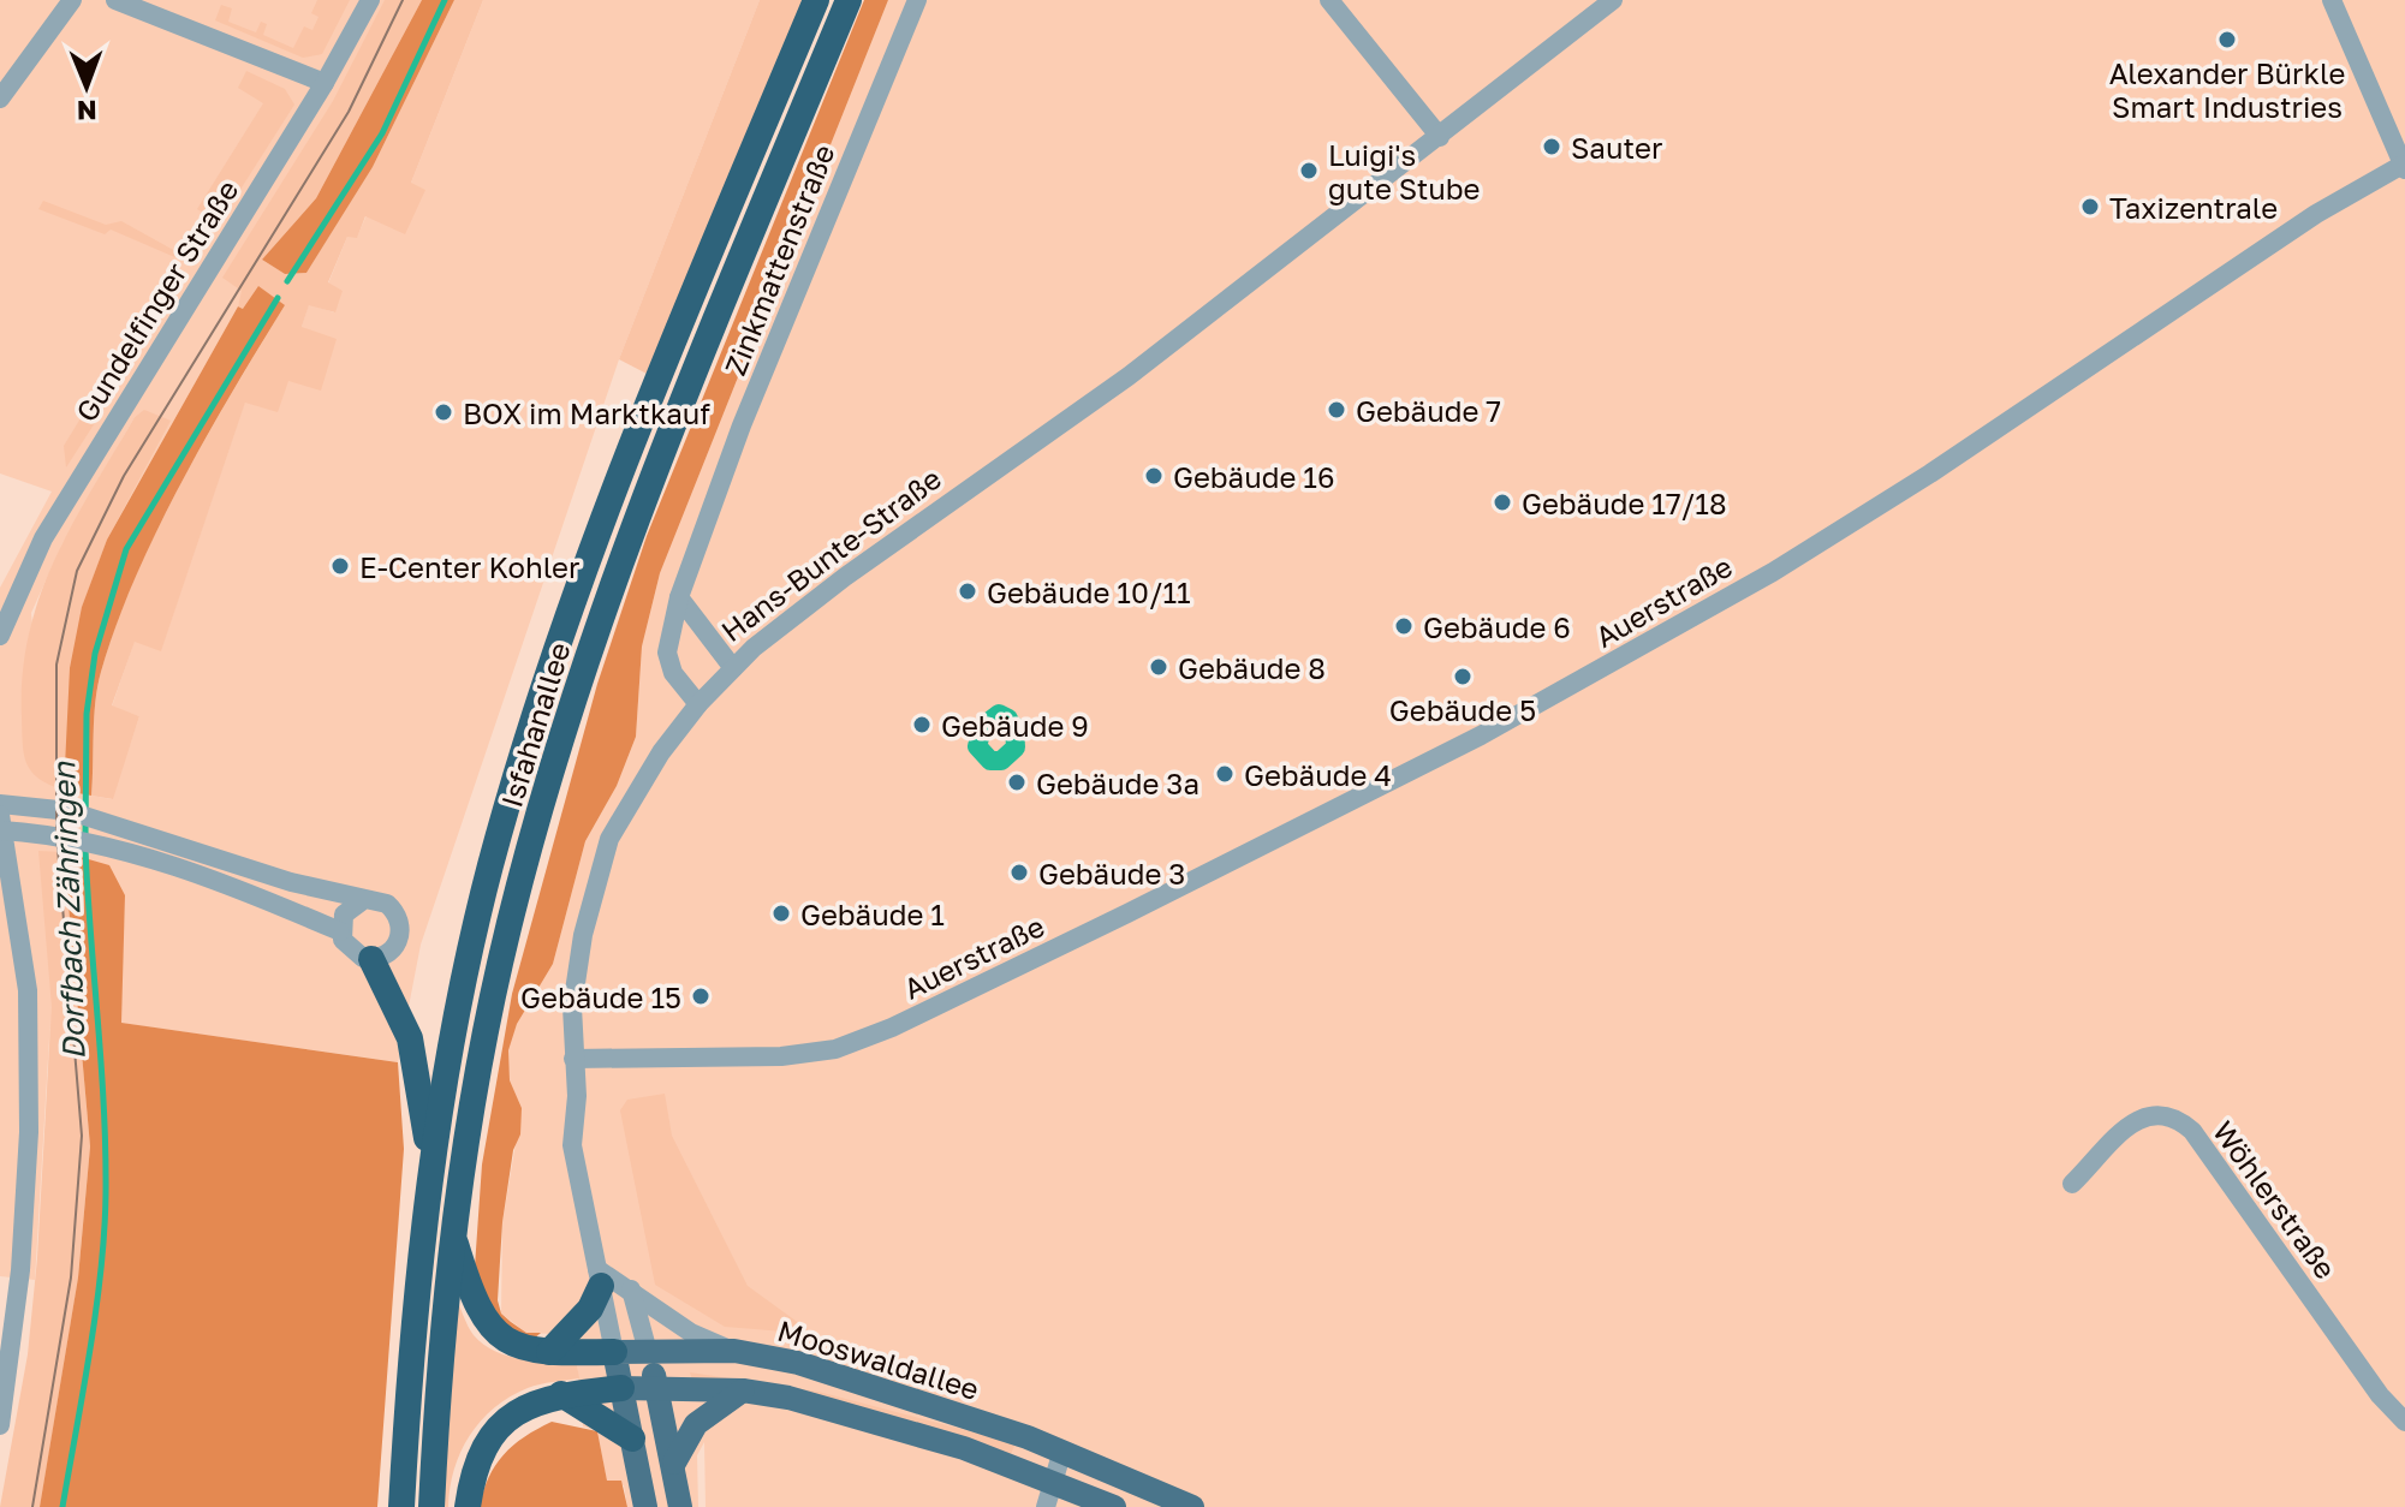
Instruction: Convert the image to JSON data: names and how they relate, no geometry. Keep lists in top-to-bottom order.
{
  "streets": {
    "highway": ["Isfahanallee"],
    "main road": ["Hans-Bunte-Straße", "Mooswaldallee"],
    "street": [
      "Zinkmattenstraße",
      "Gundelfinger Straße",
      "Auerstraße",
      "Wöhlerstraße"
    ]
  },
  "crossings": [
    ["Zinkmattenstraße", "Hans-Bunte-Straße"],
    ["Hans-Bunte-Straße", "Auerstraße"],
    ["Hans-Bunte-Straße", "Mooswaldallee"]
  ],
  "water": ["Dorfbach Zähringen"],
  "places": [
    "Alexander Bürkle Smart Industries",
    "Sauter",
    "Luigi's gute Stube",
    "Taxizentrale",
    "Gebäude 7",
    "BOX im Marktkauf",
    "Gebäude 16",
    "Gebäude 17/18",
    "E-Center Kohler",
    "Gebäude 10/11",
    "Gebäude 6",
    "Gebäude 8",
    "Gebäude 5",
    "Gebäude 9",
    "Gebäude 4",
    "Gebäude 3a",
    "Gebäude 3",
    "Gebäude 1",
    "Gebäude 15"
  ],
  "north": "bottom"
}
